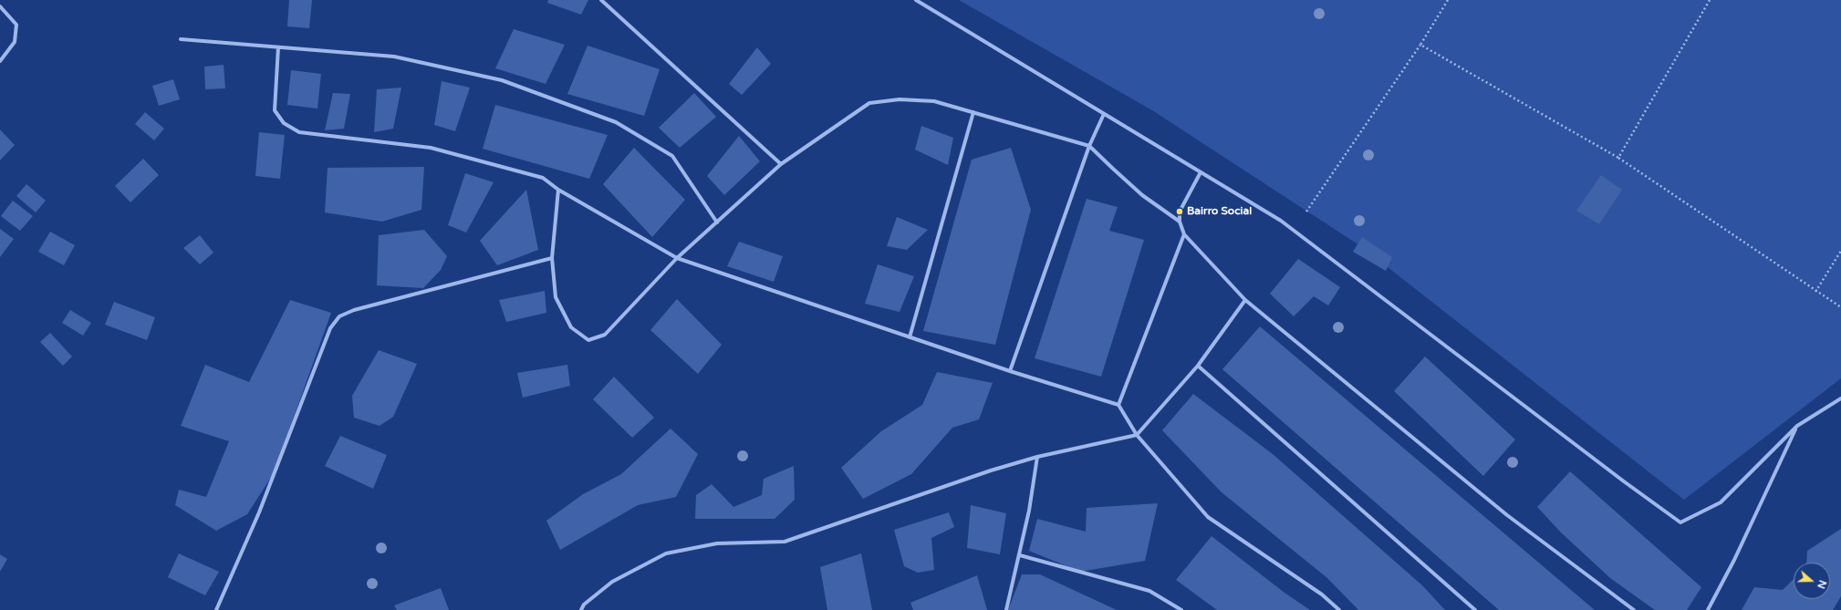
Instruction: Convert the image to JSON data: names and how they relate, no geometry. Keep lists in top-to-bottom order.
{
  "places": ["Bairro Social"],
  "north": "right"
}
